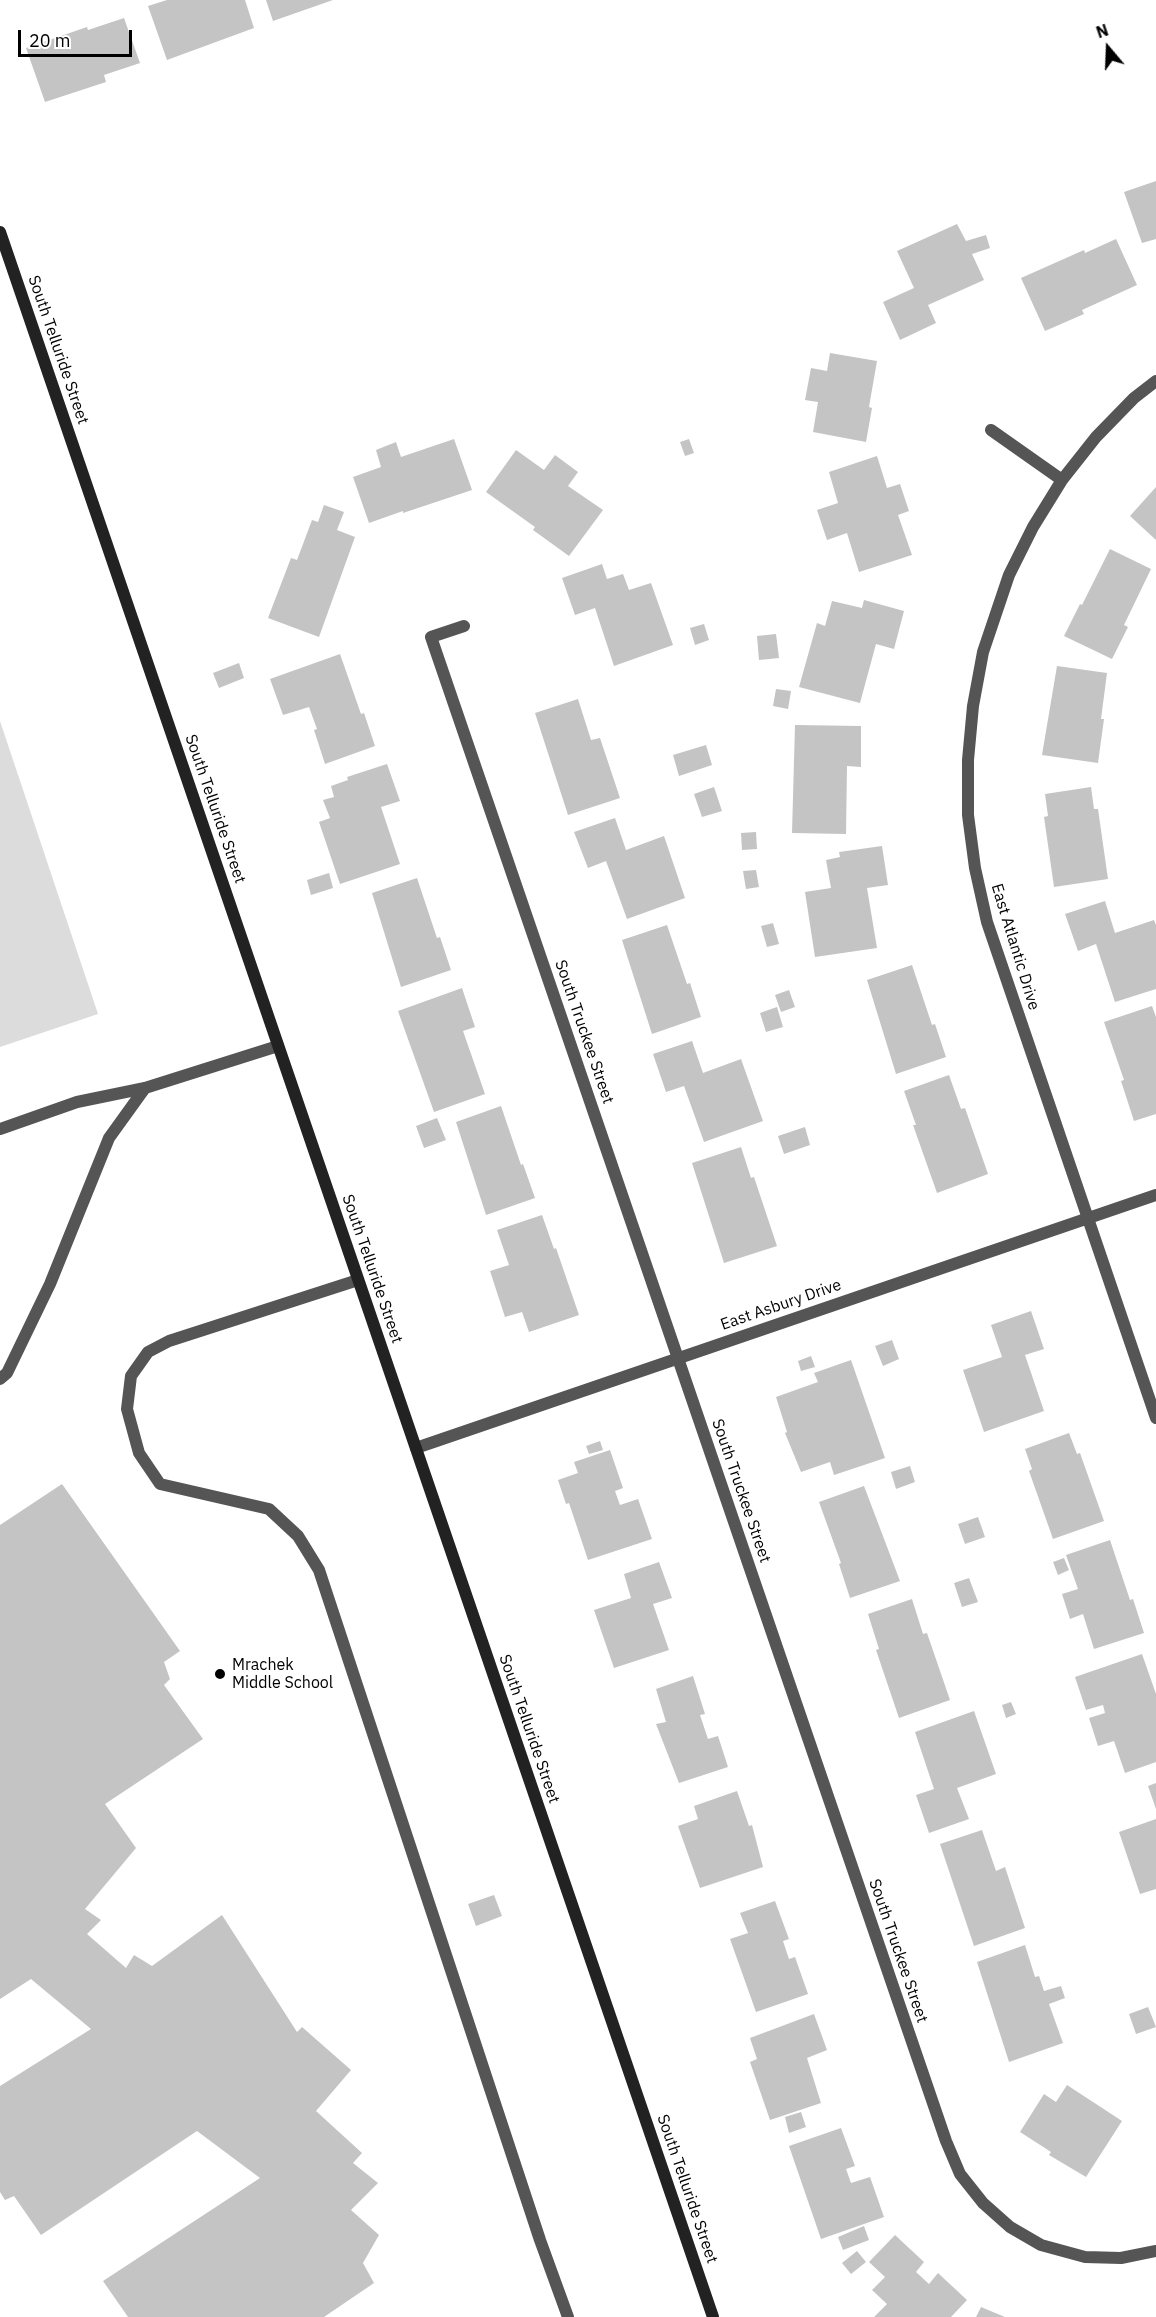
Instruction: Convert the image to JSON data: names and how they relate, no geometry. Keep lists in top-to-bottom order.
{
  "streets": {
    "street": [
      "South Telluride Street",
      "East Atlantic Drive",
      "South Truckee Street",
      "East Asbury Drive"
    ]
  },
  "crossings": [
    ["South Telluride Street", "East Asbury Drive"],
    ["East Atlantic Drive", "East Asbury Drive"],
    ["South Truckee Street", "East Asbury Drive"]
  ],
  "places": ["Mrachek Middle School"],
  "scale_bar": "20 m",
  "north": "top"
}
